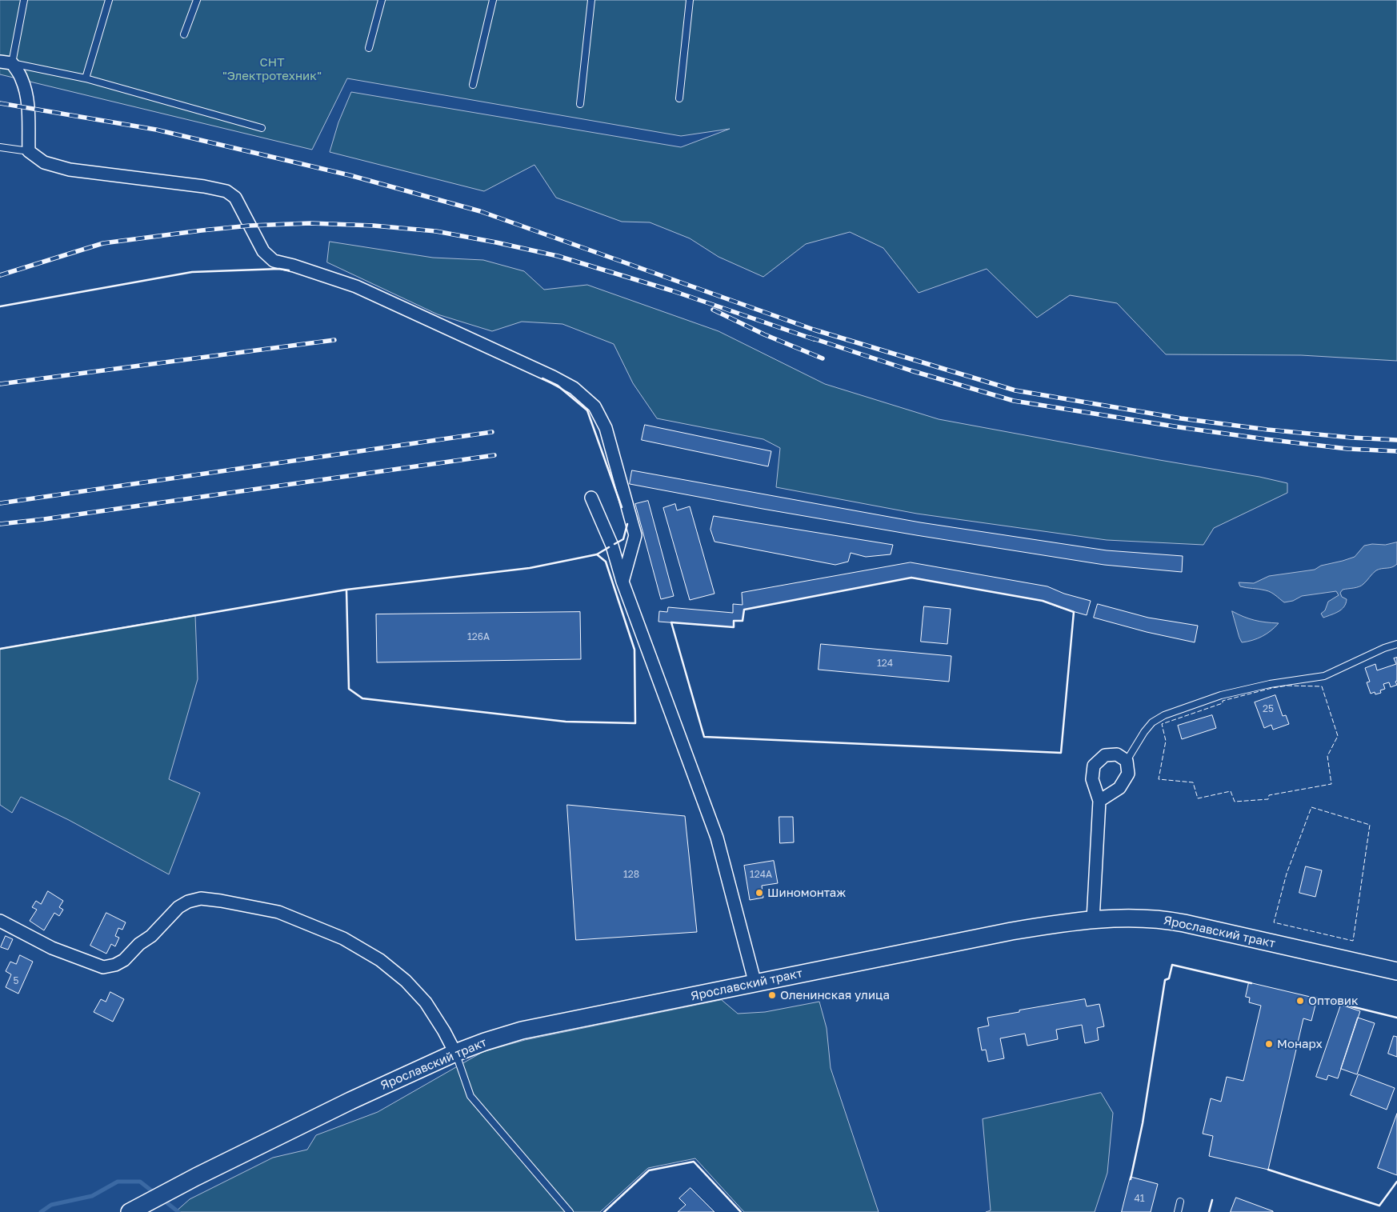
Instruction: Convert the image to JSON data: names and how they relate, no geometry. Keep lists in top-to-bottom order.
{
  "streets": {
    "street": ["Ярославский тракт"]
  },
  "parks": ["СНТ \"Электротехник\""],
  "places": [
    "Шиномонтаж",
    "Оленинская улица",
    "Оптовик",
    "Монарх"
  ],
  "house_numbers": [
    "126А",
    "124",
    "25",
    "128",
    "124А",
    "5",
    "41"
  ]
}
